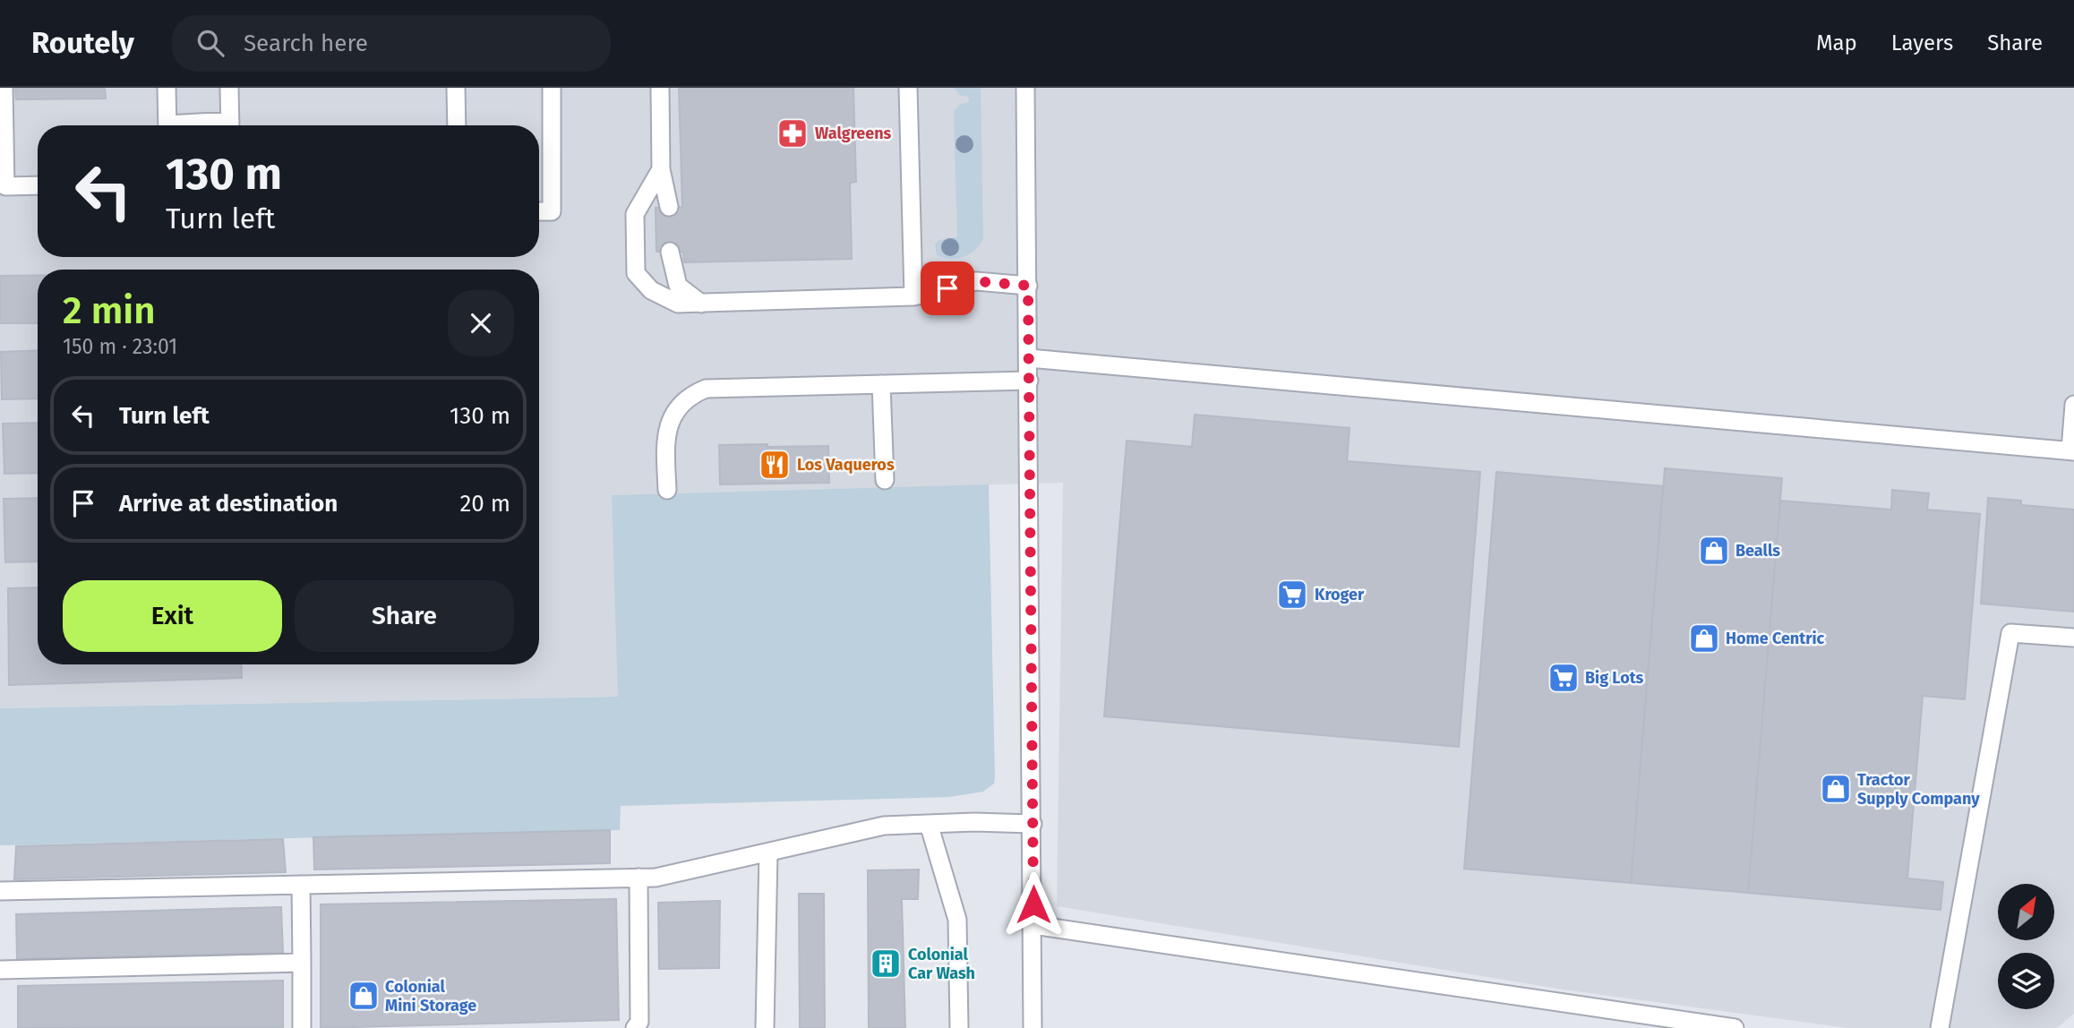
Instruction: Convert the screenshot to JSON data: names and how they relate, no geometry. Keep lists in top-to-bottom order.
{
  "places": {
    "pharmacy": ["Walgreens"],
    "restaurant": ["Los Vaqueros"],
    "shop": [
      "Bealls",
      "Home Centric",
      "Tractor Supply Company",
      "Colonial Mini Storage"
    ],
    "supermarket": ["Kroger", "Big Lots"],
    "building": ["Colonial Car Wash"]
  },
  "north": "top right",
  "page": {
    "header": "Routely",
    "search": "Search here",
    "nav": ["Map", "Layers", "Share"],
    "turn": ["130 m", "Turn left"],
    "heading": ["2 min", "150 m · 23:01"],
    "list": [
      {
        "name": "Turn left",
        "value": "130 m"
      },
      {
        "name": "Arrive at destination",
        "value": "20 m"
      }
    ],
    "buttons": ["Exit", "Share"]
  }
}
